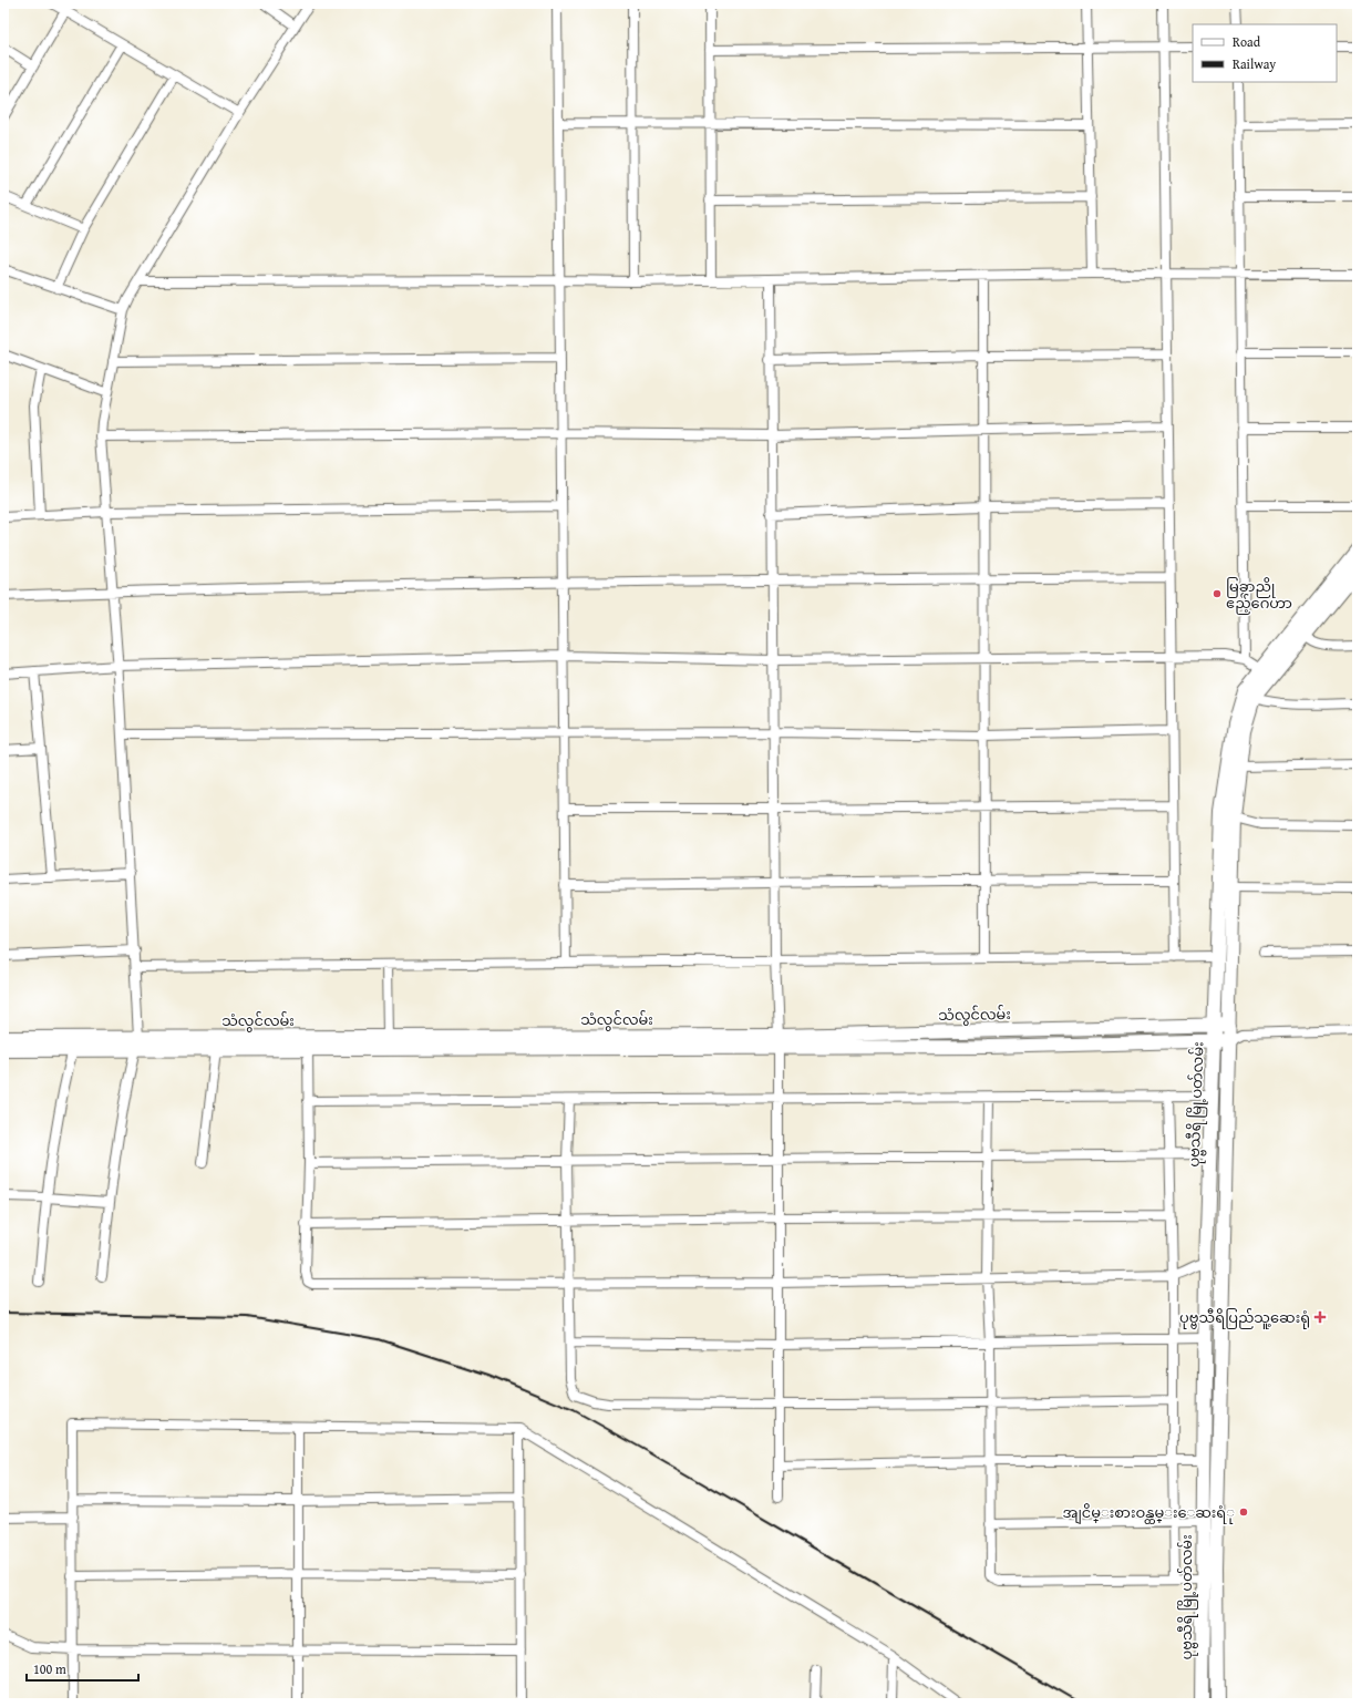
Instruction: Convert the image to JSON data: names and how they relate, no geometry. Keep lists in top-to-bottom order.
{
  "streets": {
    "main road": ["သံလွင်လမ်း", "ပုဗ္ဗသီရိ မြို့ပတ်လမ်း"]
  },
  "crossings": [
    ["သံလွင်လမ်း", "ပုဗ္ဗသီရိ မြို့ပတ်လမ်း"]
  ],
  "places": {
    "other": ["မြခွာညို ဧည့်ဂေဟာ", "အျငိမ္းစားဝန္ထမ္းေဆးရံု"],
    "health": ["ပုဗ္ဗသီရိပြည်သူ့ဆေးရုံ"]
  },
  "legend": ["Road", "Railway"],
  "scale_bar": "100 m"
}
